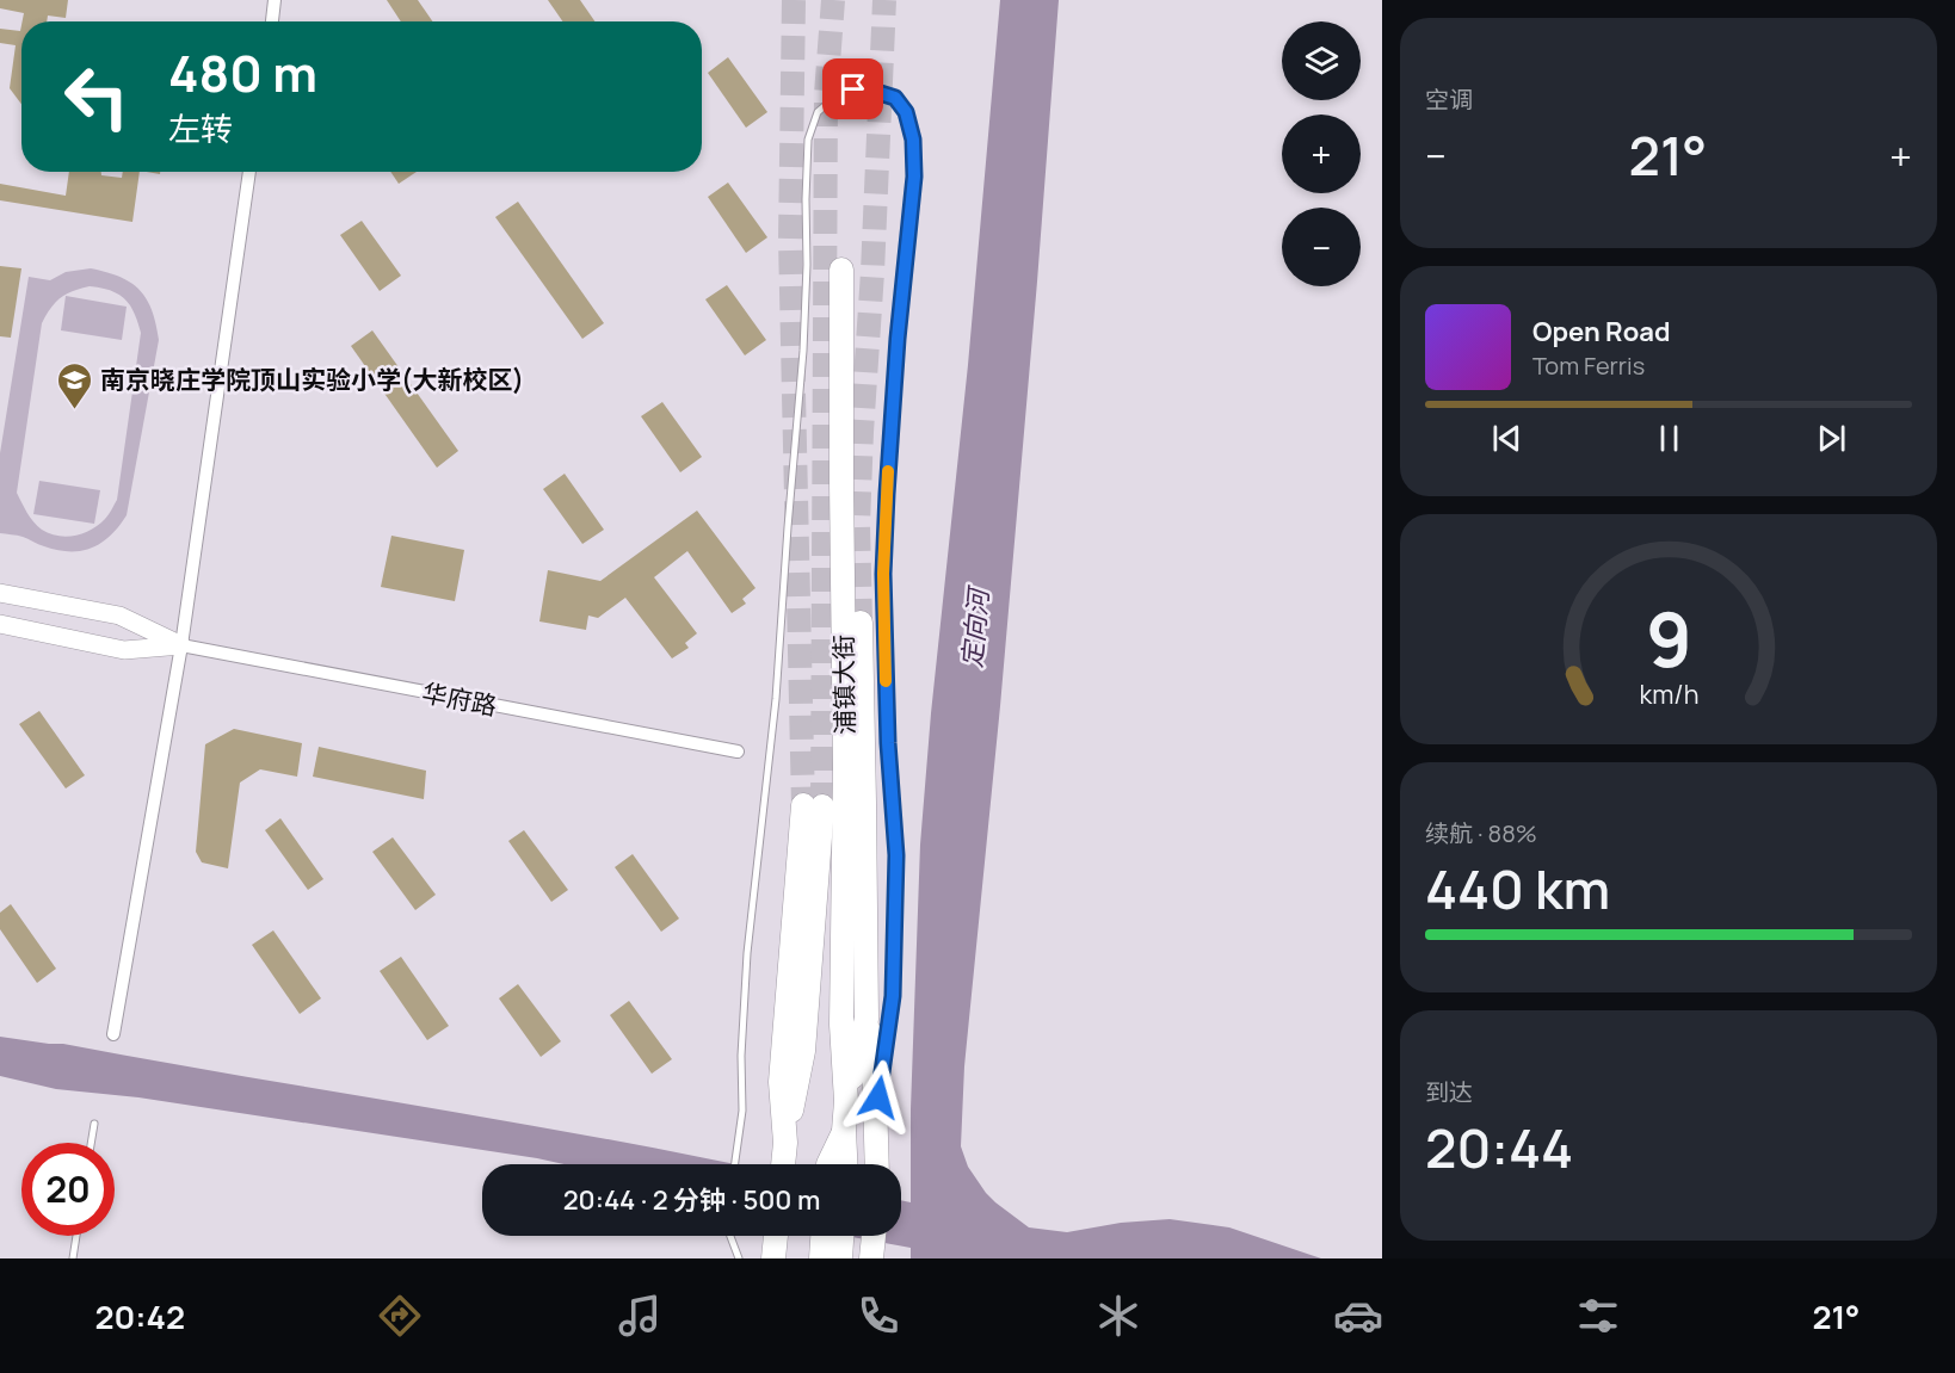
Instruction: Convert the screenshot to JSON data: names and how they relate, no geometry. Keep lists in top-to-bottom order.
{
  "streets": {
    "highway": ["浦镇大街"],
    "street": ["华府路"]
  },
  "water": ["定向河"],
  "places": {
    "school or university": ["南京晓庄学院顶山实验小学(大新校区)"]
  },
  "page": {
    "tile": [
      "空调",
      ["续航 · 88%", "440 km"],
      ["到达", "20:44"]
    ],
    "map_buttons": ["+", "−"],
    "turn": ["480 m", "左转"],
    "heat": ["−", "21°", "+"],
    "song": ["Open Road", "Tom Ferris"],
    "limit": "20",
    "trip": "20:44 · 2 分钟 · 500 m",
    "tabs": ["20:42", "21°"],
    "gauge": ["9", "km/h"]
  }
}
